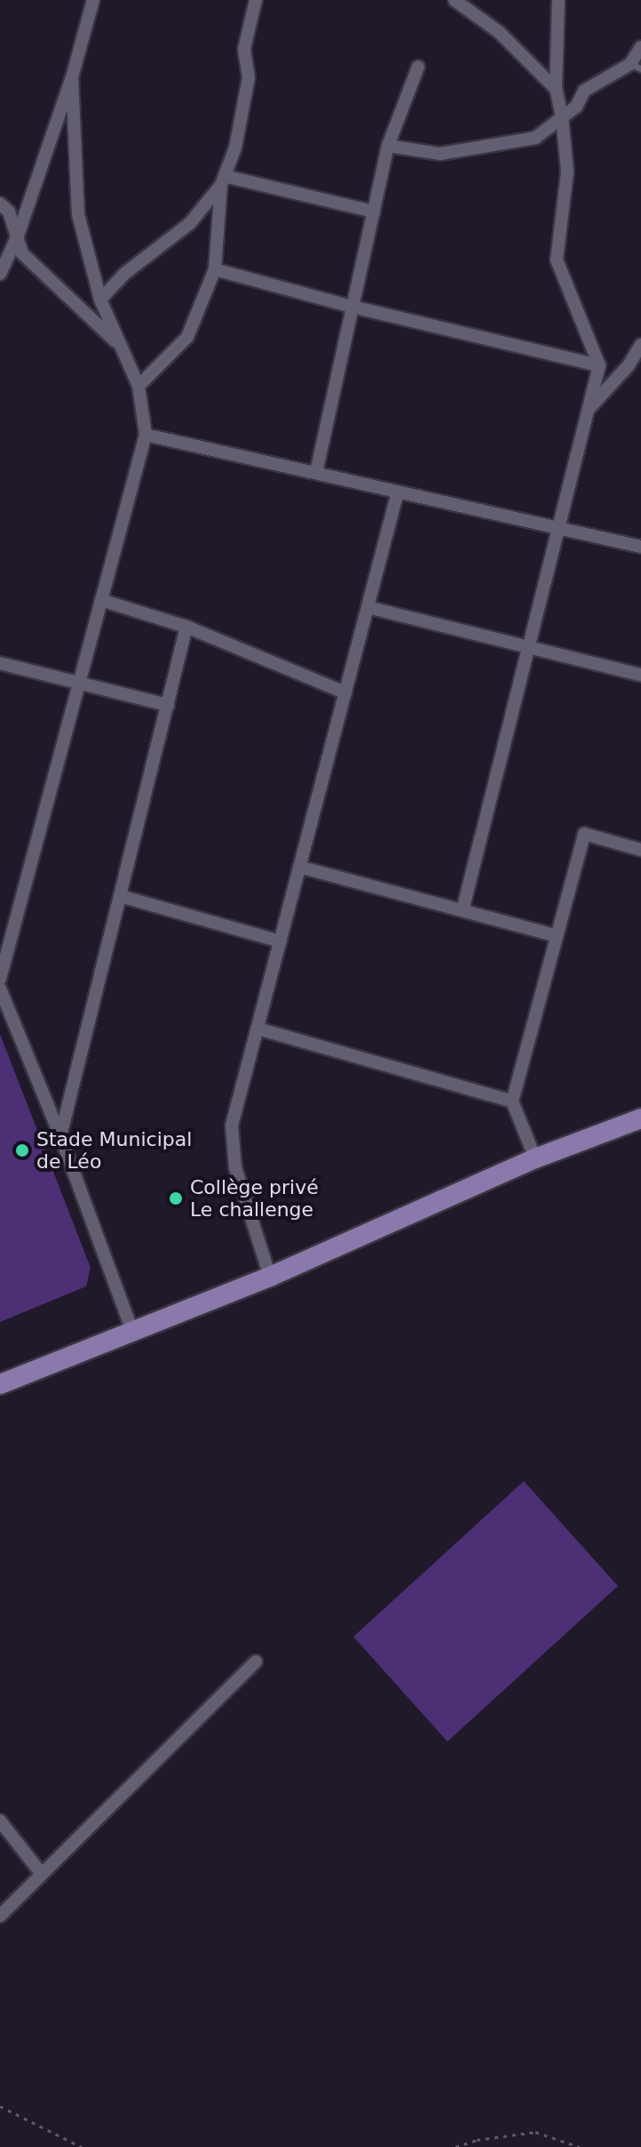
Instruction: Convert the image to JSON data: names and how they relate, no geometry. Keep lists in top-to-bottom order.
{
  "places": ["Stade Municipal de Léo", "Collège privé Le challenge"]
}
